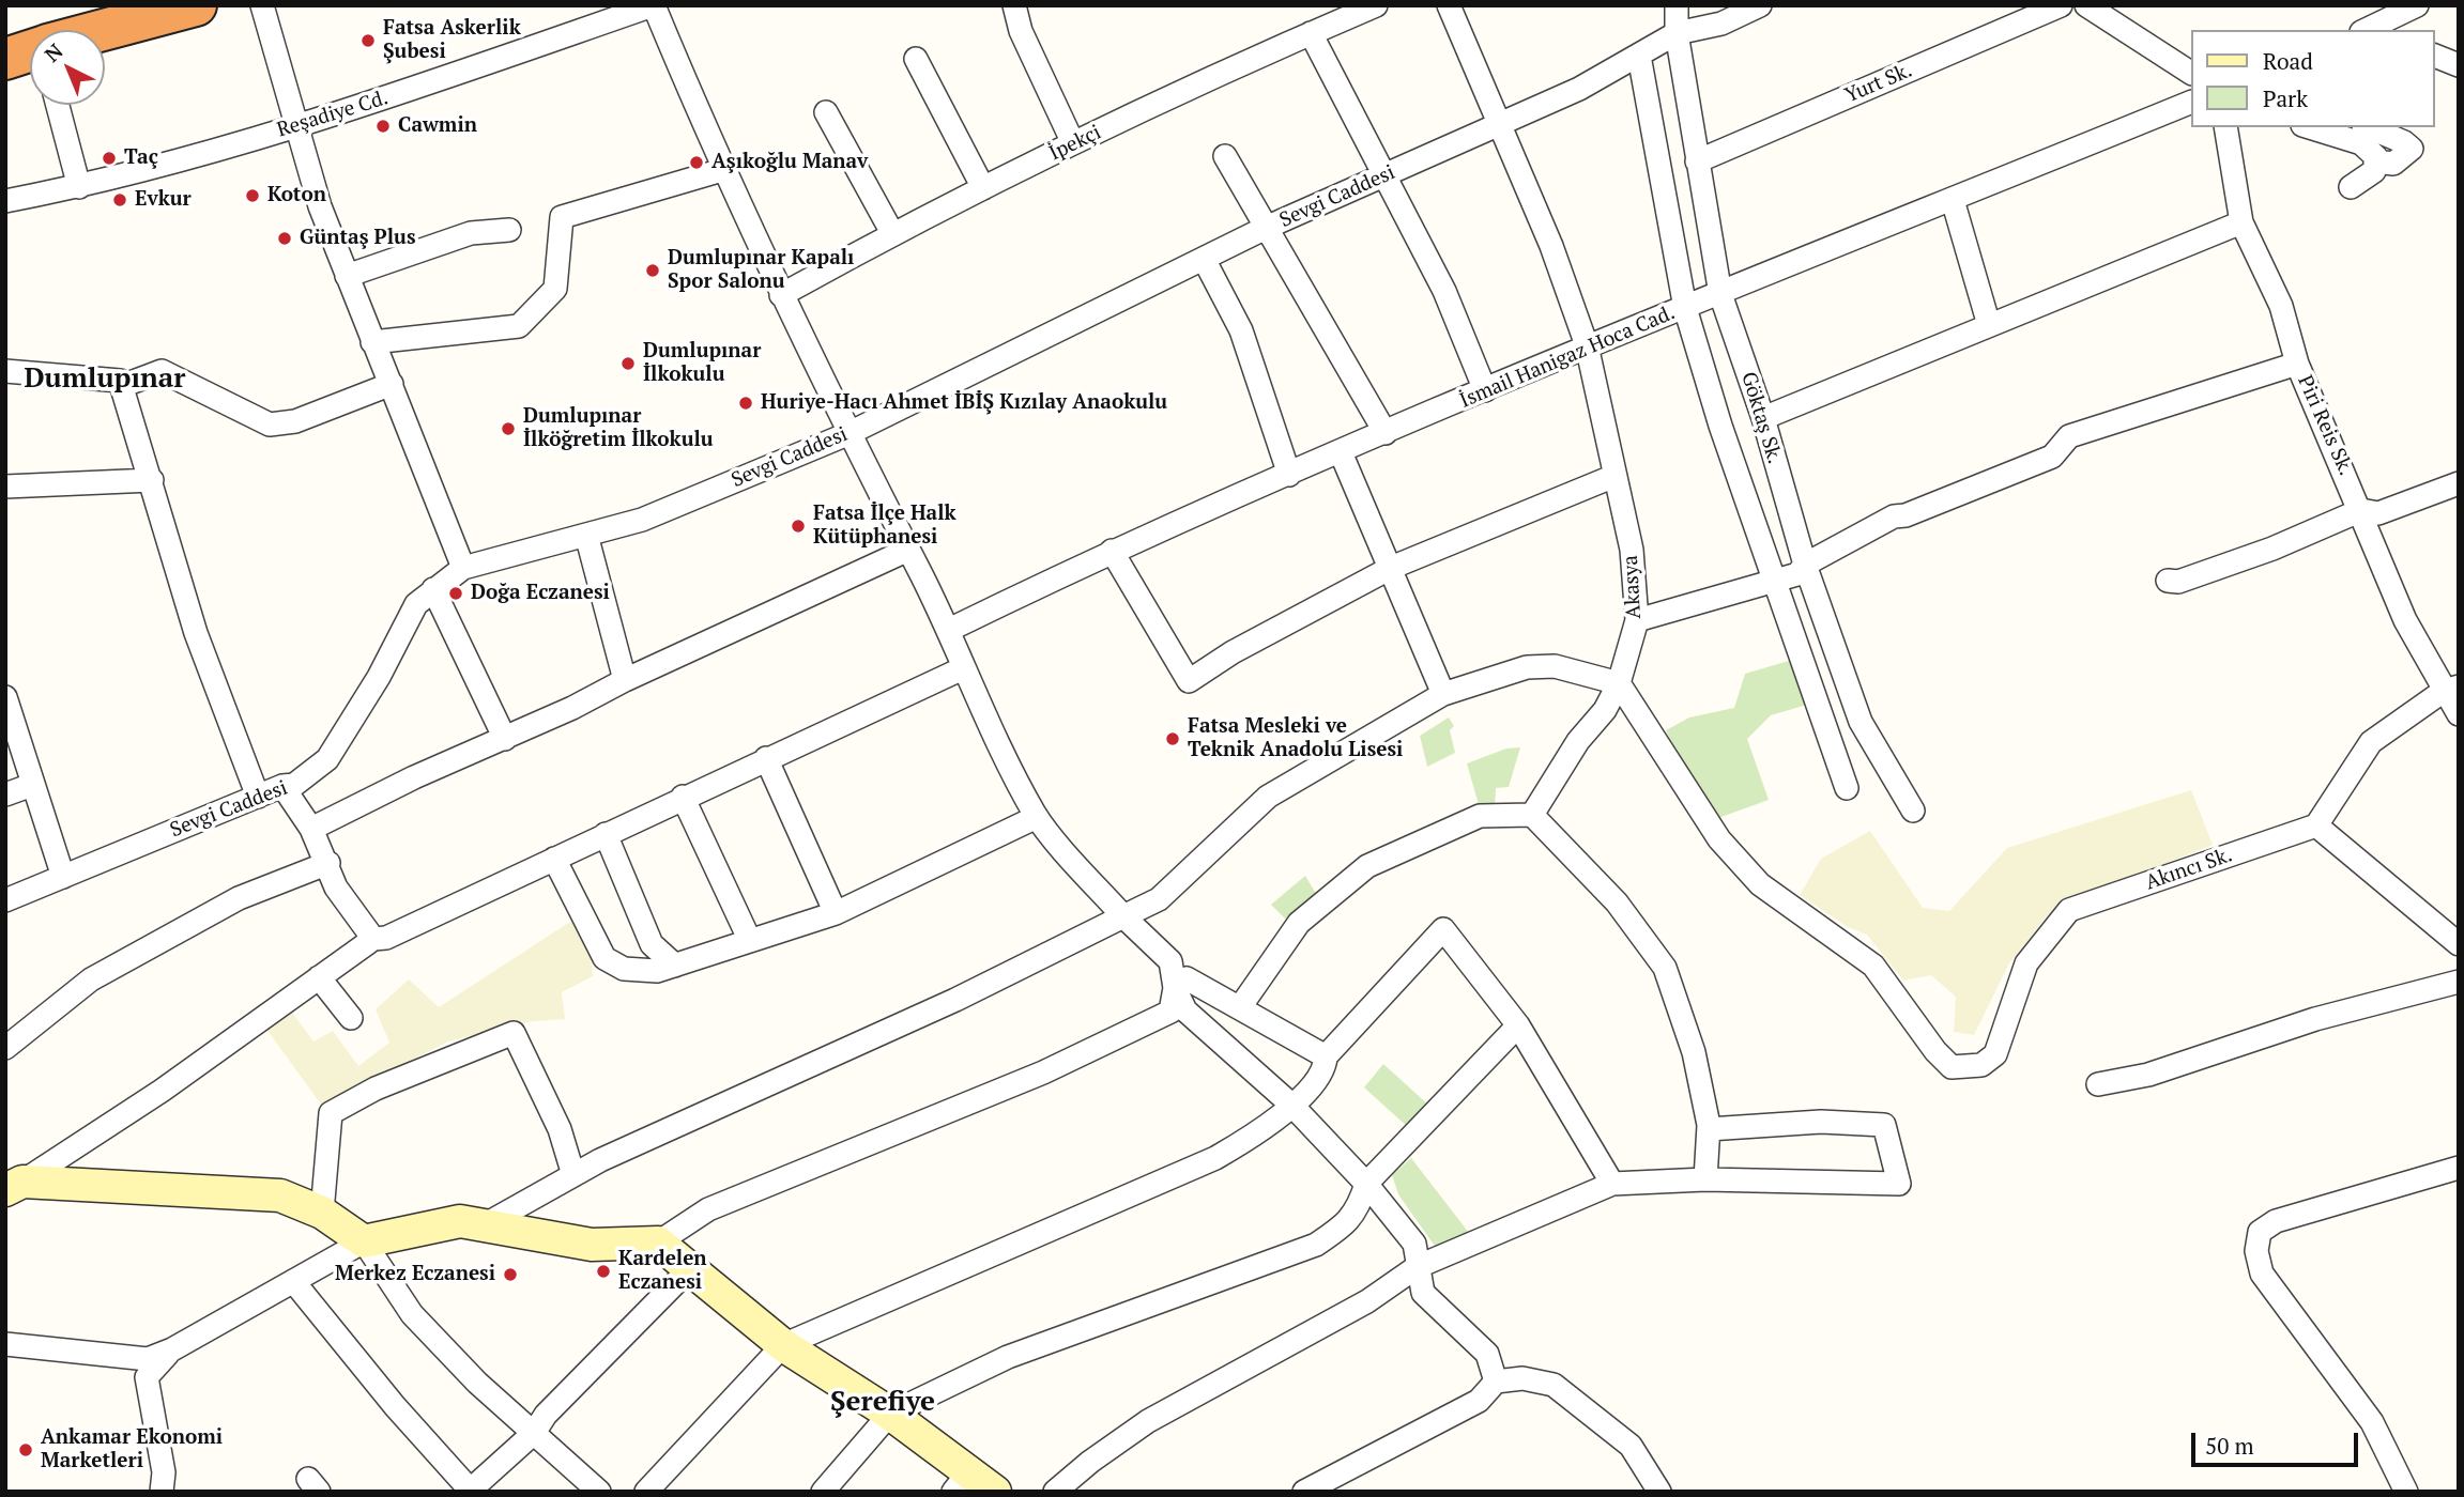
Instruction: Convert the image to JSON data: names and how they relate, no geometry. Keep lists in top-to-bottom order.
{
  "streets": {
    "street": [
      "Yurt Sk.",
      "Reşadiye Cd.",
      "İpekçi",
      "Sevgi Caddesi",
      "İsmail Hanigaz Hoca Cad.",
      "Göktaş Sk.",
      "Piri Reis Sk.",
      "Akasya",
      "Akıncı Sk."
    ]
  },
  "crossings": [
    ["Yurt Sk.", "Göktaş Sk."],
    ["Sevgi Caddesi", "Göktaş Sk."],
    ["Sevgi Caddesi", "Akasya"],
    ["İsmail Hanigaz Hoca Cad.", "Göktaş Sk."],
    ["İsmail Hanigaz Hoca Cad.", "Akasya"],
    ["Akasya", "Akıncı Sk."]
  ],
  "districts": ["Dumlupınar", "Şerefiye"],
  "places": [
    "Fatsa Askerlik Şubesi",
    "Cawmin",
    "Taç",
    "Aşıkoğlu Manav",
    "Koton",
    "Evkur",
    "Güntaş Plus",
    "Dumlupınar Kapalı Spor Salonu",
    "Dumlupınar İlkokulu",
    "Huriye-Hacı Ahmet İBİŞ Kızılay Anaokulu",
    "Dumlupınar İlköğretim İlkokulu",
    "Fatsa İlçe Halk Kütüphanesi",
    "Doğa Eczanesi",
    "Fatsa Mesleki ve Teknik Anadolu Lisesi",
    "Kardelen Eczanesi",
    "Merkez Eczanesi",
    "Ankamar Ekonomi Marketleri"
  ],
  "legend": ["Road", "Park"],
  "scale_bar": "50 m",
  "north": "top left"
}
